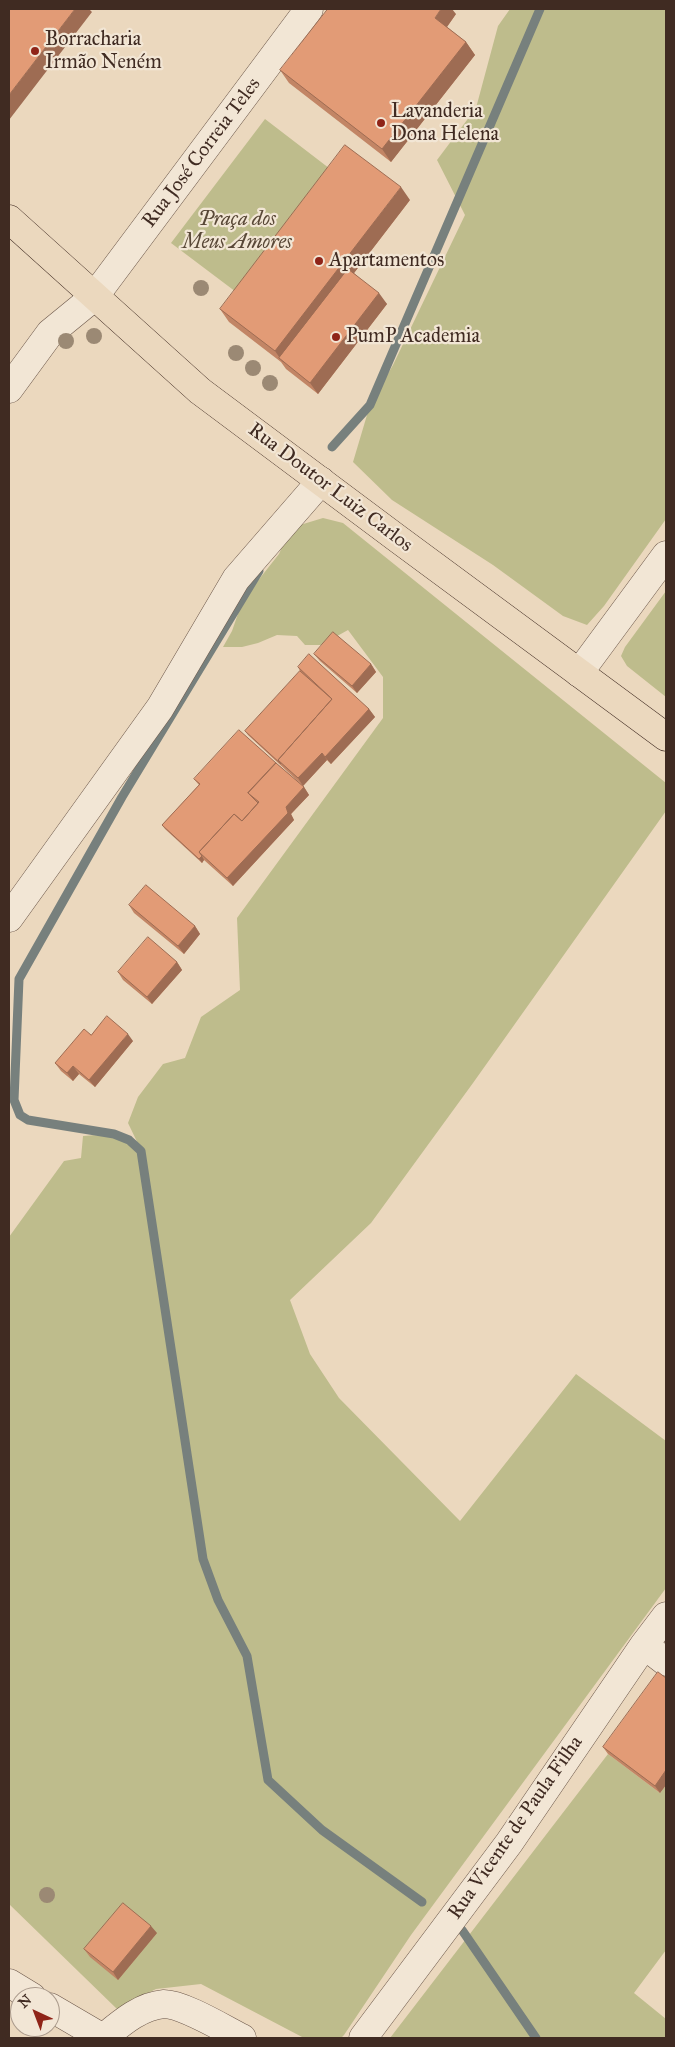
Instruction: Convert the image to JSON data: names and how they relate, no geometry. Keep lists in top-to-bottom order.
{
  "streets": {
    "main road": ["Rua Doutor Luiz Carlos"],
    "street": ["Rua José Correia Teles", "Rua Vicente de Paula Filha"]
  },
  "crossings": [
    ["Rua José Correia Teles", "Rua Doutor Luiz Carlos"]
  ],
  "parks": ["Praça dos Meus Amores"],
  "places": [
    "Borracharia Irmão Neném",
    "Lavanderia Dona Helena",
    "Apartamentos",
    "PumP Academia"
  ],
  "north": "top left"
}
